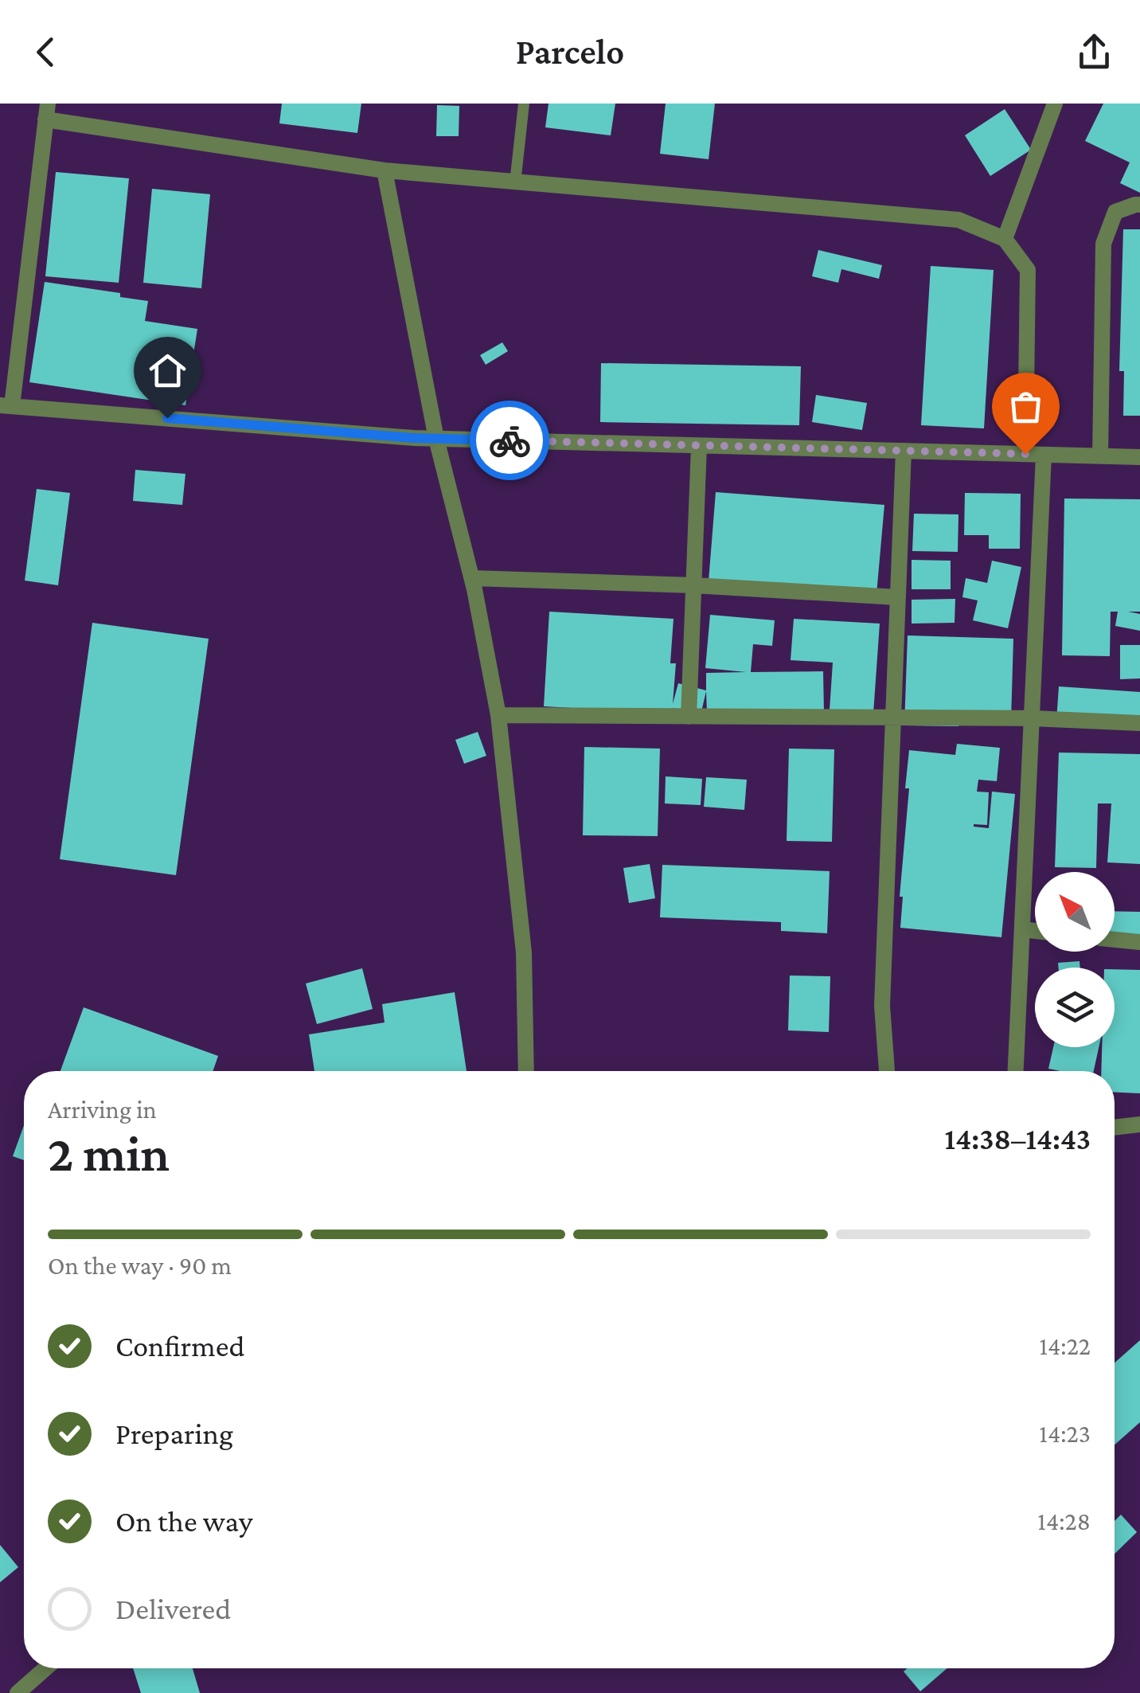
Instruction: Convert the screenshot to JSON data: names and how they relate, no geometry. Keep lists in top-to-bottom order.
{
  "north": "top left",
  "page": {
    "header": "Parcelo",
    "heading": ["2 min", "Arriving in", "14:38–14:43"],
    "bar": "On the way · 90 m",
    "list": [
      ["Confirmed", "14:22"],
      ["Preparing", "14:23"],
      ["On the way", "14:28"],
      "Delivered"
    ]
  }
}
